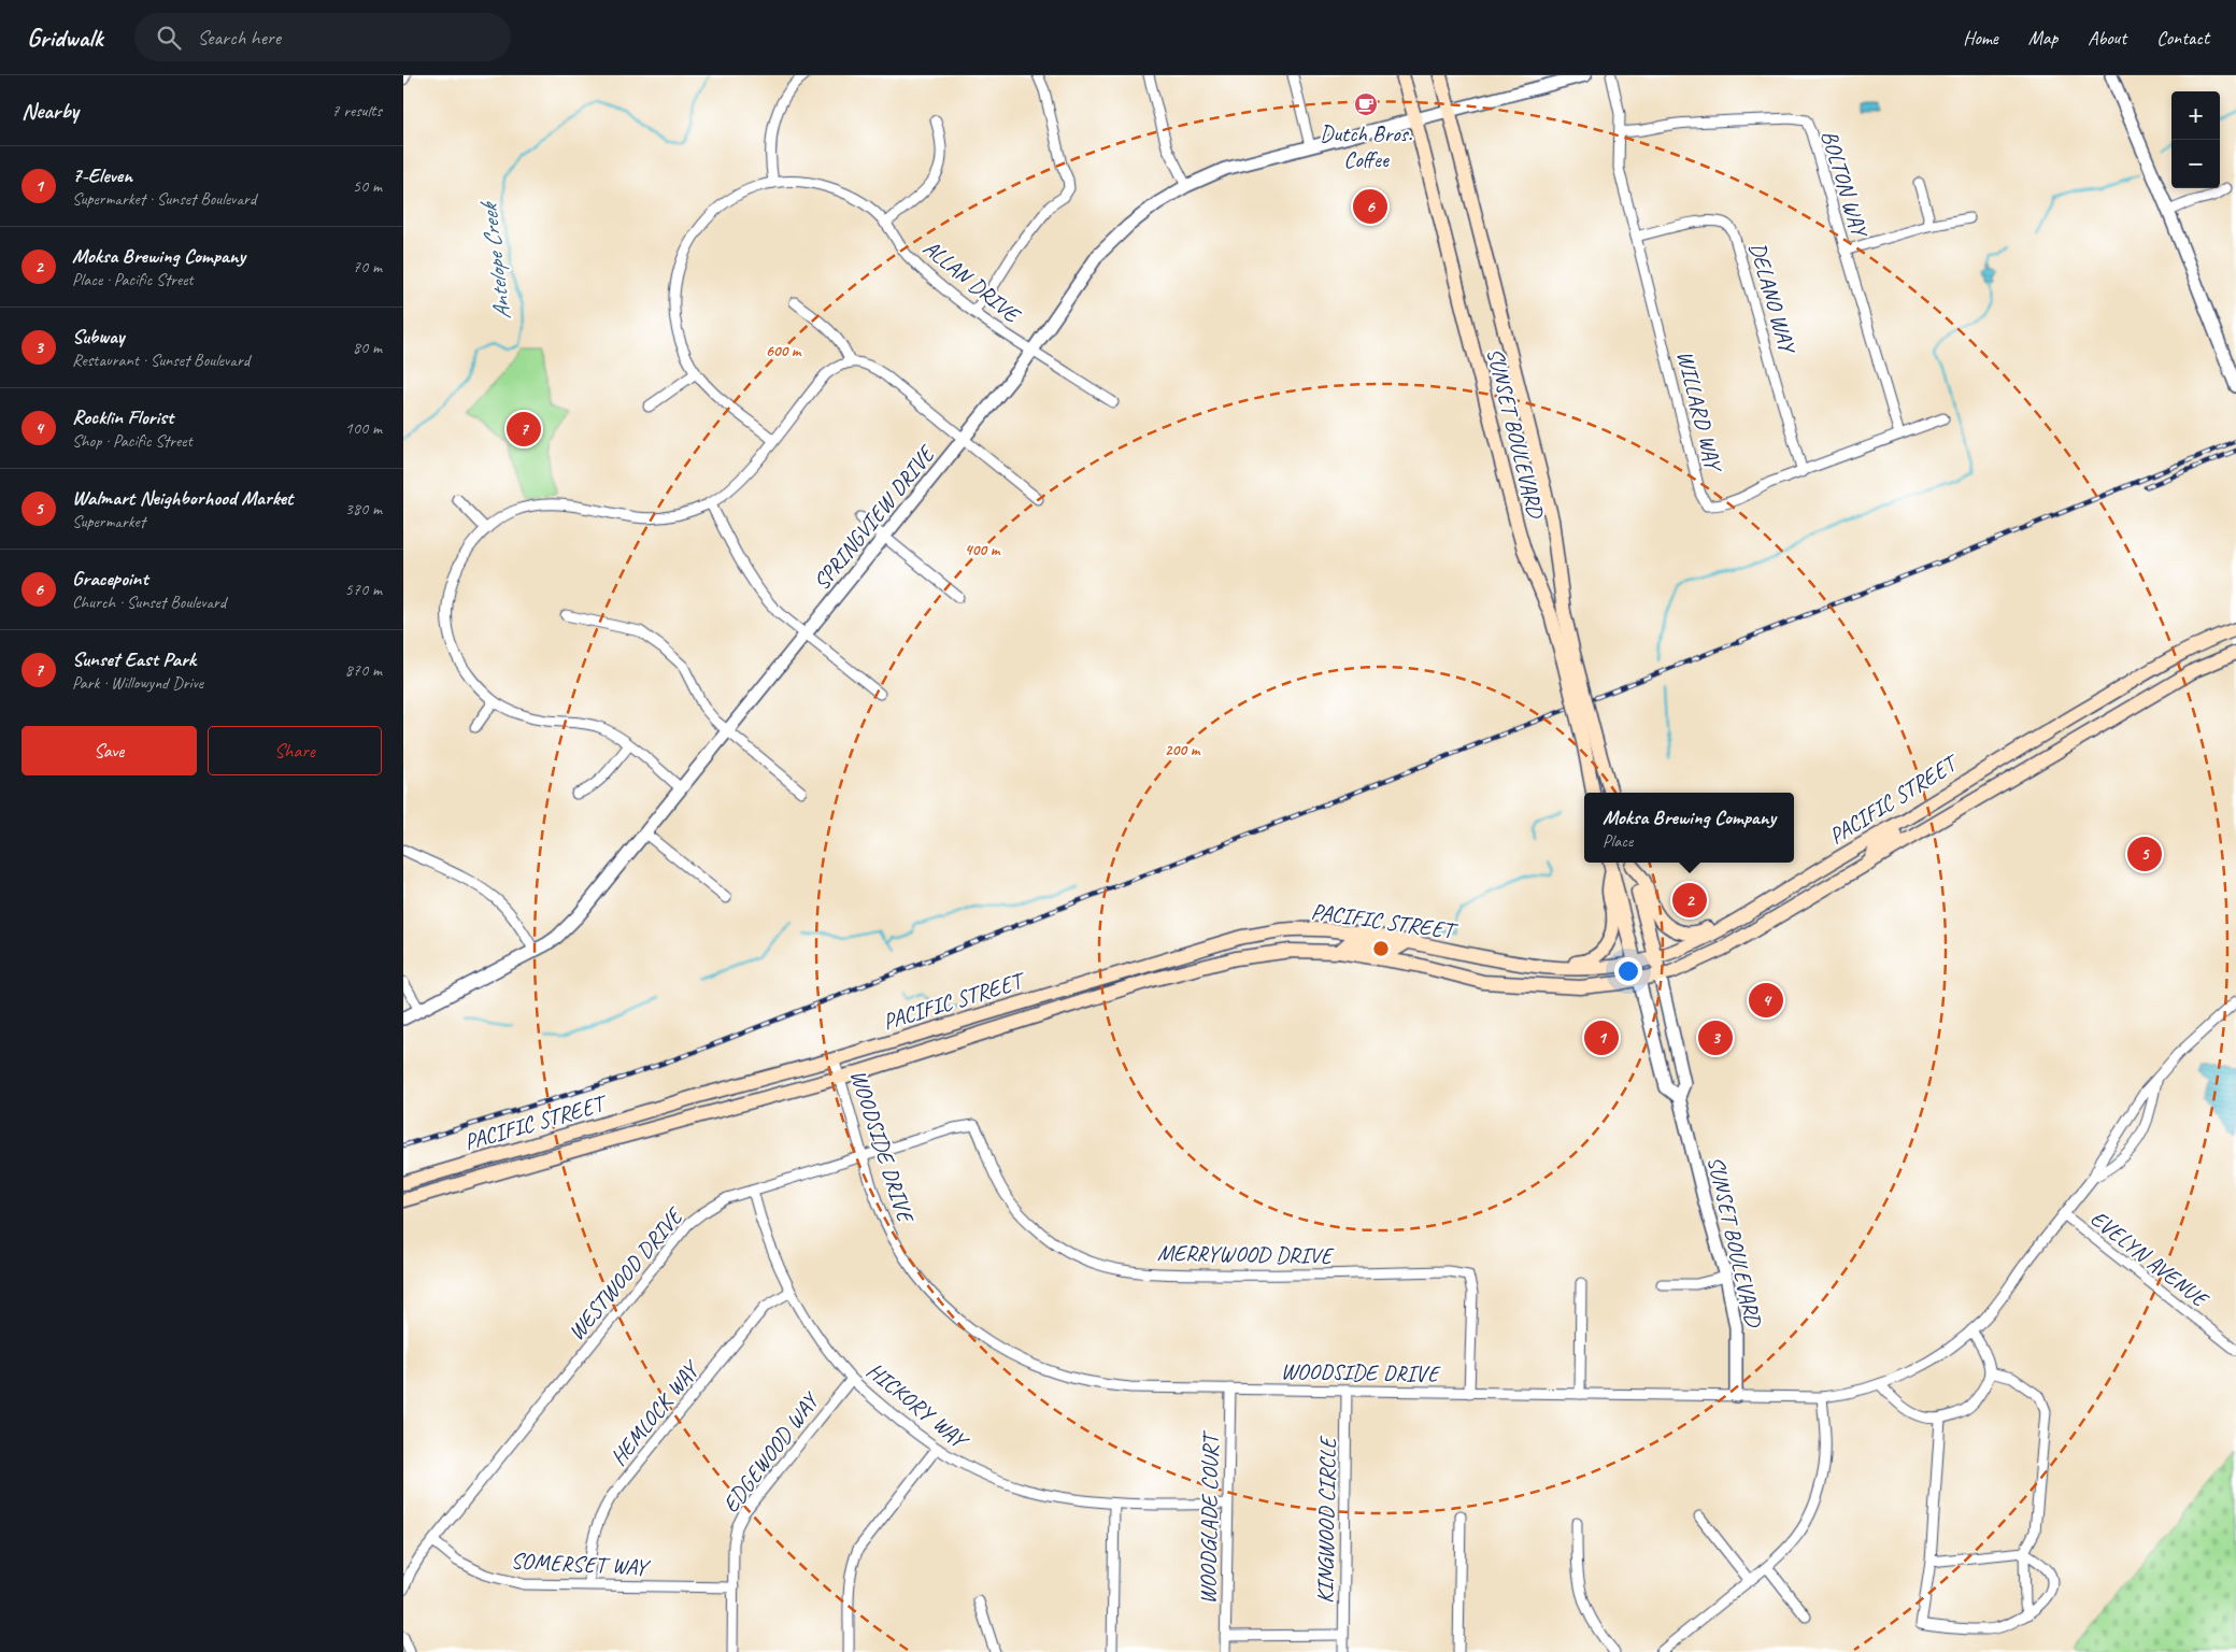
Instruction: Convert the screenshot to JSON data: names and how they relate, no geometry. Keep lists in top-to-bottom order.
{
  "streets": {
    "main road": ["SUNSET BOULEVARD", "PACIFIC STREET"],
    "street": [
      "BOLTON WAY",
      "ALLAN DRIVE",
      "DELANO WAY",
      "WILLARD WAY",
      "SPRINGVIEW DRIVE",
      "WOODSIDE DRIVE",
      "MERRYWOOD DRIVE",
      "EVELYN AVENUE",
      "WESTWOOD DRIVE",
      "HICKORY WAY",
      "HEMLOCK WAY",
      "EDGEWOOD WAY",
      "WOODGLADE COURT",
      "KINGWOOD CIRCLE",
      "SOMERSET WAY"
    ]
  },
  "crossings": [
    ["BOLTON WAY", "WILLARD WAY"],
    ["ALLAN DRIVE", "SPRINGVIEW DRIVE"],
    ["DELANO WAY", "WILLARD WAY"],
    ["SUNSET BOULEVARD", "SPRINGVIEW DRIVE"],
    ["SUNSET BOULEVARD", "PACIFIC STREET"],
    ["SUNSET BOULEVARD", "WOODSIDE DRIVE"],
    ["PACIFIC STREET", "WOODSIDE DRIVE"],
    ["WOODSIDE DRIVE", "MERRYWOOD DRIVE"],
    ["WOODSIDE DRIVE", "EVELYN AVENUE"],
    ["WOODSIDE DRIVE", "WESTWOOD DRIVE"],
    ["WOODSIDE DRIVE", "WOODGLADE COURT"],
    ["WOODSIDE DRIVE", "KINGWOOD CIRCLE"],
    ["MERRYWOOD DRIVE", "WESTWOOD DRIVE"],
    ["WESTWOOD DRIVE", "HICKORY WAY"],
    ["WESTWOOD DRIVE", "SOMERSET WAY"],
    ["HICKORY WAY", "HEMLOCK WAY"],
    ["HICKORY WAY", "EDGEWOOD WAY"],
    ["HICKORY WAY", "WOODGLADE COURT"],
    ["HEMLOCK WAY", "SOMERSET WAY"],
    ["EDGEWOOD WAY", "SOMERSET WAY"]
  ],
  "water": ["Antelope Creek"],
  "places": {
    "cafe": ["Dutch Bros. Coffee"]
  },
  "page": {
    "header": "Gridwalk",
    "search": "Search here",
    "nav": [
      "Home",
      "Map",
      "About",
      "Contact"
    ],
    "heading": ["Nearby", "7 results"],
    "map_buttons": ["+", "−"],
    "list": [
      {
        "mark": "1",
        "name": "7-Eleven",
        "note": "Supermarket · Sunset Boulevard",
        "value": "50 m"
      },
      {
        "mark": "2",
        "name": "Moksa Brewing Company",
        "note": "Place · Pacific Street",
        "value": "70 m"
      },
      {
        "mark": "3",
        "name": "Subway",
        "note": "Restaurant · Sunset Boulevard",
        "value": "80 m"
      },
      {
        "mark": "4",
        "name": "Rocklin Florist",
        "note": "Shop · Pacific Street",
        "value": "100 m"
      },
      {
        "mark": "5",
        "name": "Walmart Neighborhood Market",
        "note": "Supermarket",
        "value": "380 m"
      },
      {
        "mark": "6",
        "name": "Gracepoint",
        "note": "Church · Sunset Boulevard",
        "value": "570 m"
      },
      {
        "mark": "7",
        "name": "Sunset East Park",
        "note": "Park · Willowynd Drive",
        "value": "870 m"
      }
    ],
    "pins": [
      "6",
      "7",
      "5",
      "2",
      "4",
      "1",
      "3"
    ],
    "buttons": ["Save", "Share"],
    "popup": ["Moksa Brewing Company", "Place"]
  },
  "rings": ["600 m", "400 m", "200 m"]
}
